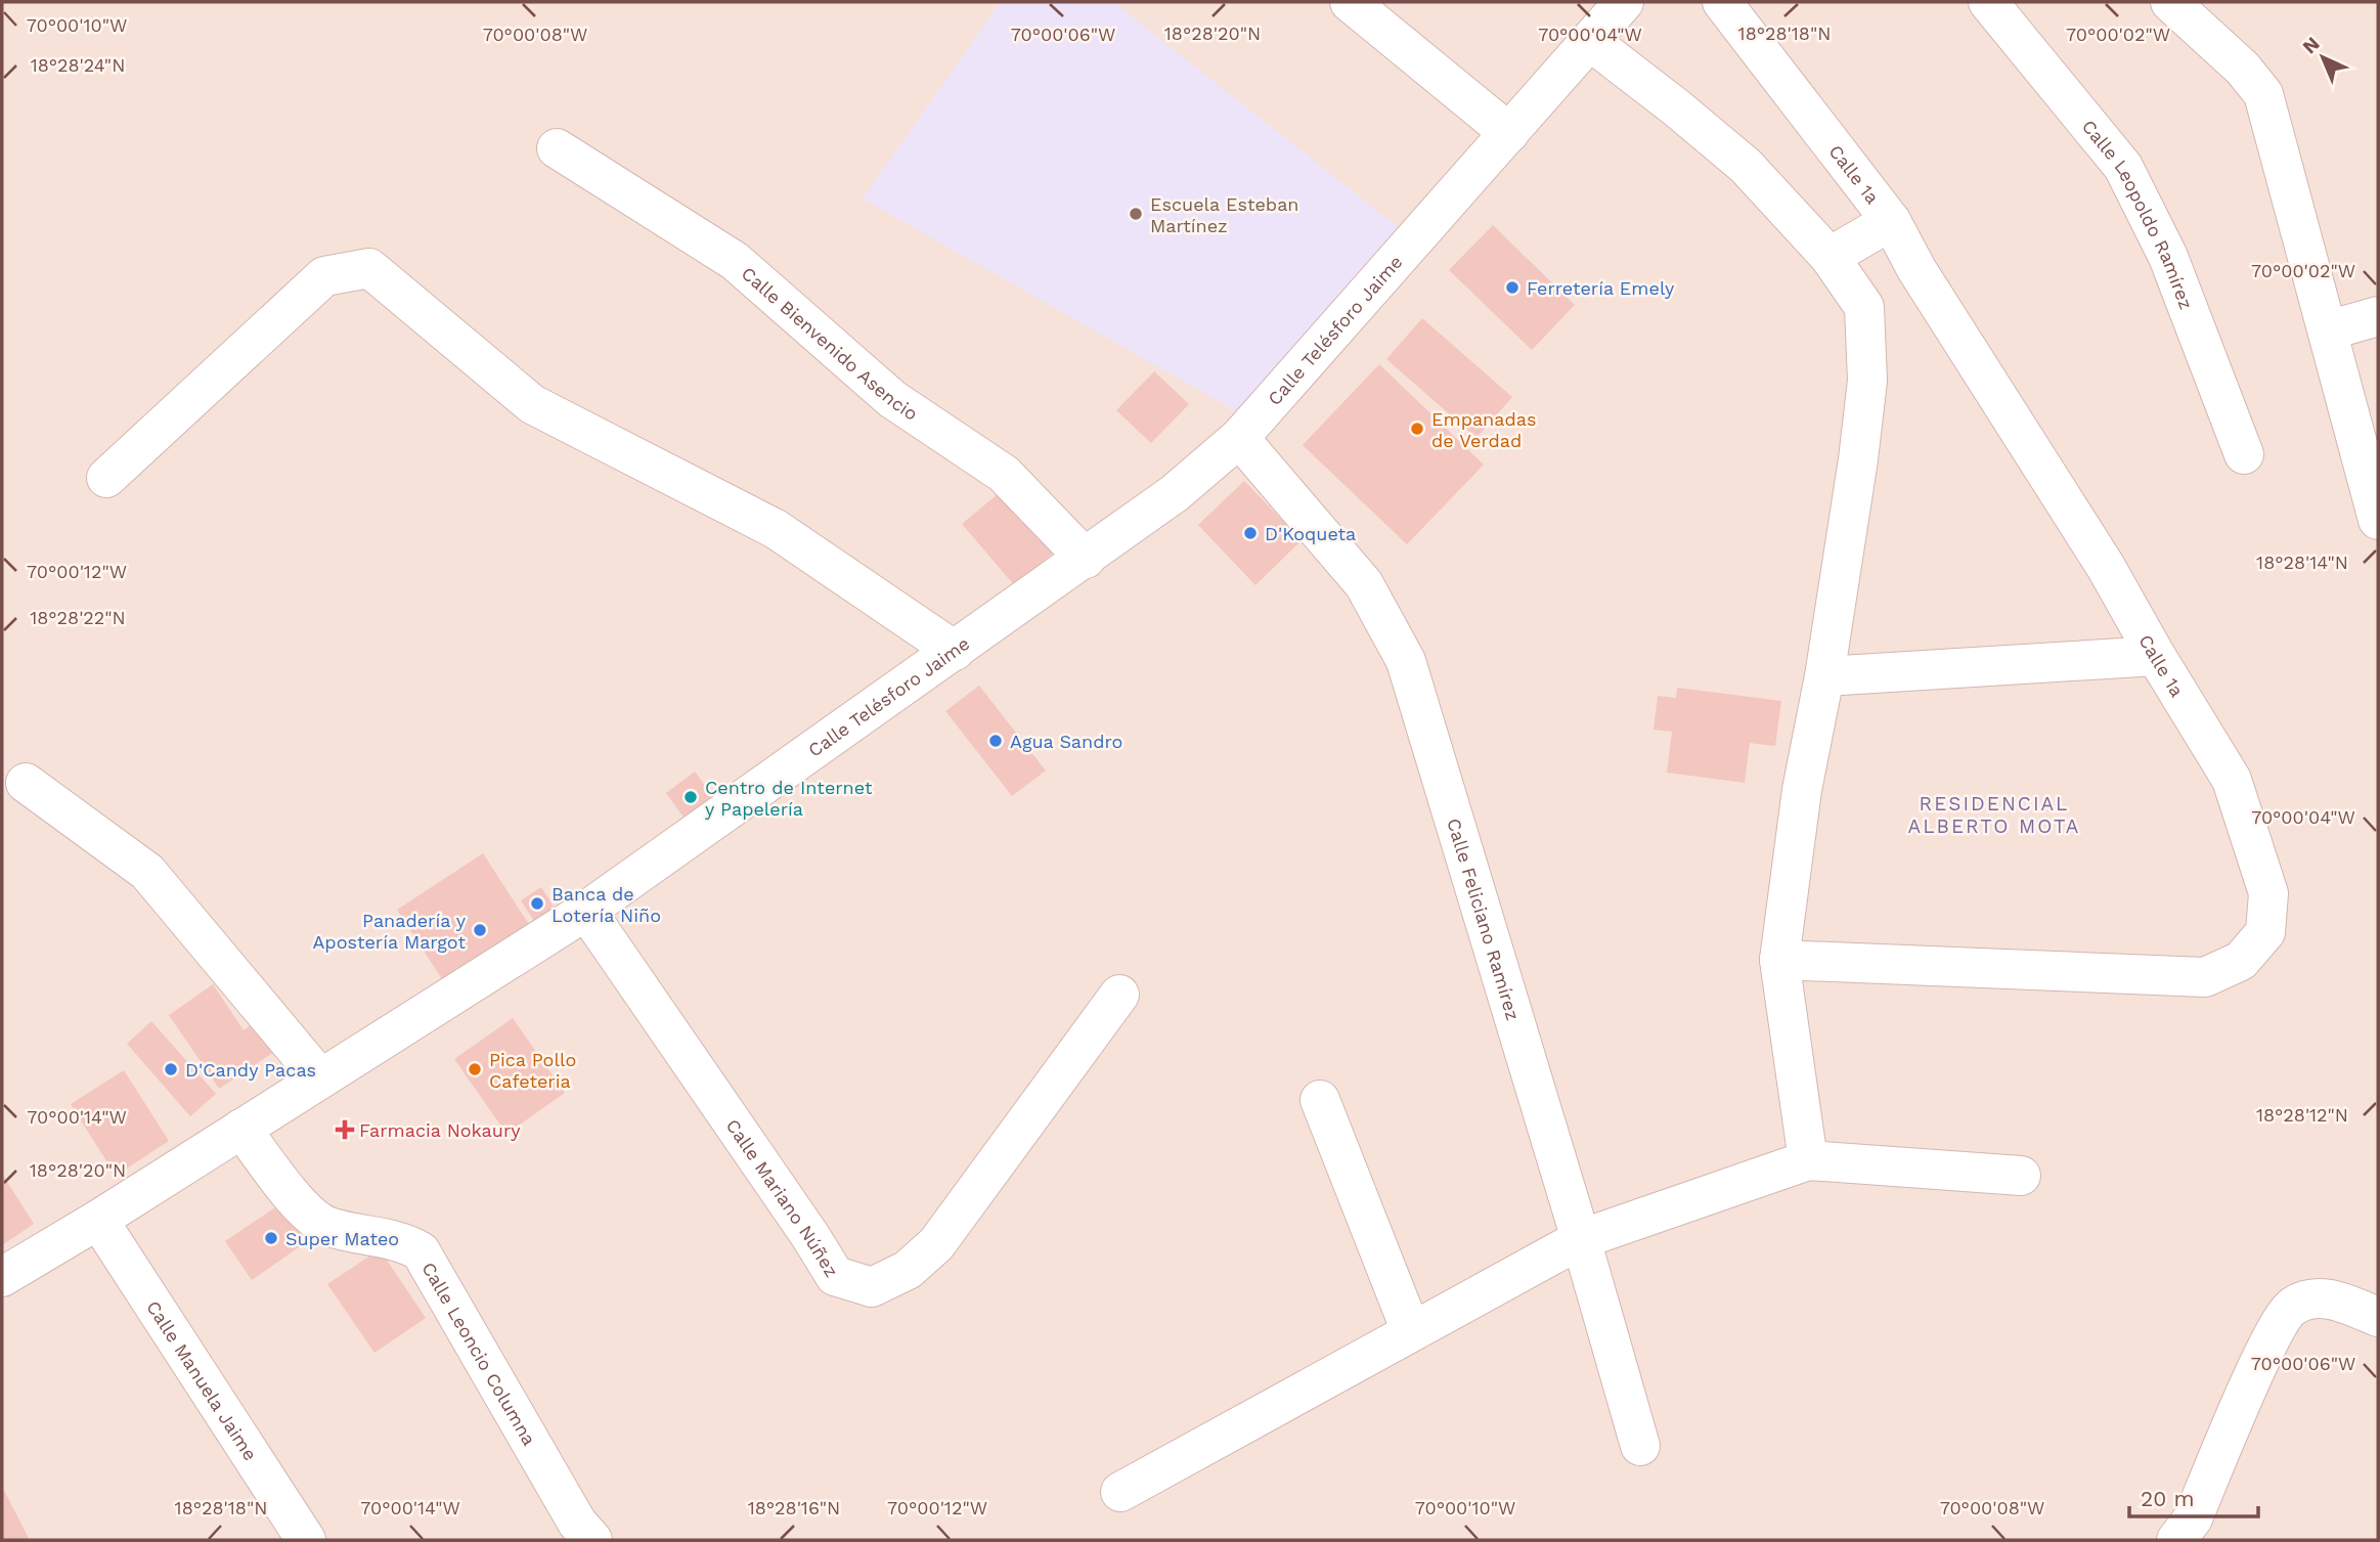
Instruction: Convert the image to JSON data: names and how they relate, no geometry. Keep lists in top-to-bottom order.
{
  "streets": {
    "street": [
      "Calle 1a",
      "Calle Leopoldo Ramírez",
      "Calle Telésforo Jaime",
      "Calle Bienvenido Asencio",
      "Calle Feliciano Ramírez",
      "Calle Mariano Núñez",
      "Calle Leoncio Columna",
      "Calle Manuela Jaime"
    ]
  },
  "crossings": [
    ["Calle Telésforo Jaime", "Calle Bienvenido Asencio"],
    ["Calle Telésforo Jaime", "Calle Feliciano Ramírez"],
    ["Calle Telésforo Jaime", "Calle Mariano Núñez"],
    ["Calle Telésforo Jaime", "Calle Leoncio Columna"],
    ["Calle Telésforo Jaime", "Calle Manuela Jaime"]
  ],
  "districts": ["RESIDENCIAL ALBERTO MOTA"],
  "places": {
    "other": [
      "Escuela Esteban Martínez",
      "Ferretería Emely",
      "Empanadas de Verdad",
      "D'Koqueta",
      "Agua Sandro",
      "Centro de Internet y Papelería",
      "Banca de Lotería Niño",
      "Panadería y Apostería Margot",
      "D'Candy Pacas",
      "Pica Pollo Cafeteria",
      "Super Mateo"
    ],
    "health": ["Farmacia Nokaury"]
  },
  "scale_bar": "20 m",
  "north": "top left",
  "coordinates": [
    "70°00'10\"W",
    "18°28'20\"N",
    "18°28'18\"N",
    "70°00'02\"W",
    "70°00'08\"W",
    "70°00'06\"W",
    "70°00'04\"W",
    "18°28'24\"N",
    "18°28'14\"N",
    "70°00'12\"W",
    "18°28'22\"N",
    "18°28'12\"N",
    "70°00'14\"W",
    "18°28'16\"N"
  ]
}
